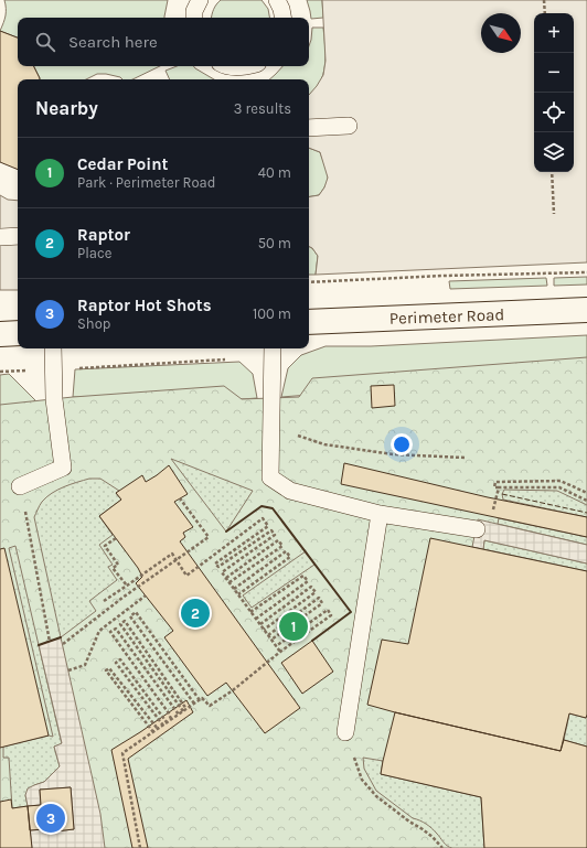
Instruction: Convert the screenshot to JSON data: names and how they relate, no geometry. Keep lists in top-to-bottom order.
{
  "streets": {
    "street": ["Perimeter Road"]
  },
  "north": "bottom right",
  "page": {
    "map_buttons": ["+", "−"],
    "search": "Search here",
    "heading": ["Nearby", "3 results"],
    "list": [
      {
        "mark": "1",
        "name": "Cedar Point",
        "note": "Park · Perimeter Road",
        "value": "40 m"
      },
      {
        "mark": "2",
        "name": "Raptor",
        "note": "Place",
        "value": "50 m"
      },
      {
        "mark": "3",
        "name": "Raptor Hot Shots",
        "note": "Shop",
        "value": "100 m"
      }
    ],
    "pins": ["2", "1", "3"]
  }
}
